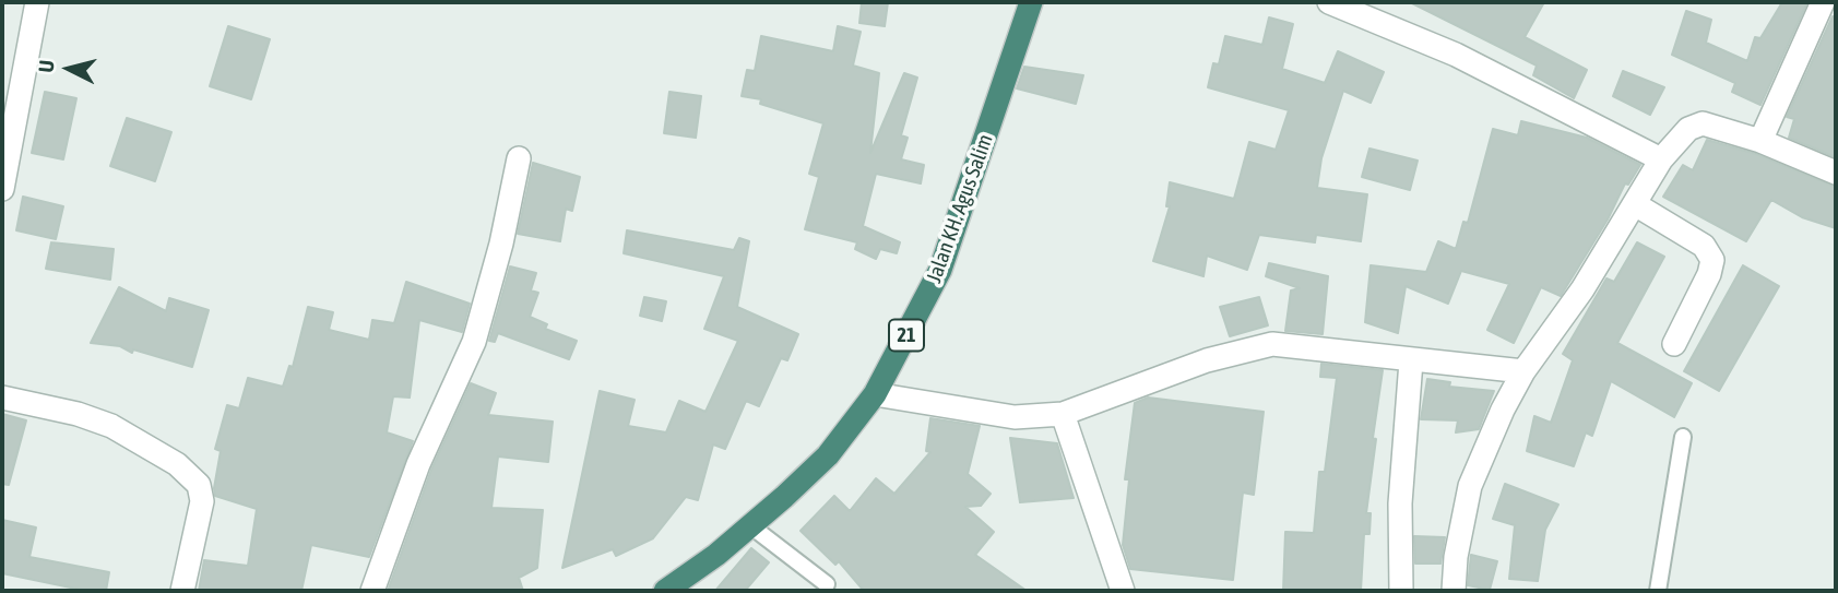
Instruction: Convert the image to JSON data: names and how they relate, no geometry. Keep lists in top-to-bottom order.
{
  "streets": {
    "highway": ["Jalan KH. Agus Salim", "21"]
  },
  "north": "left"
}
